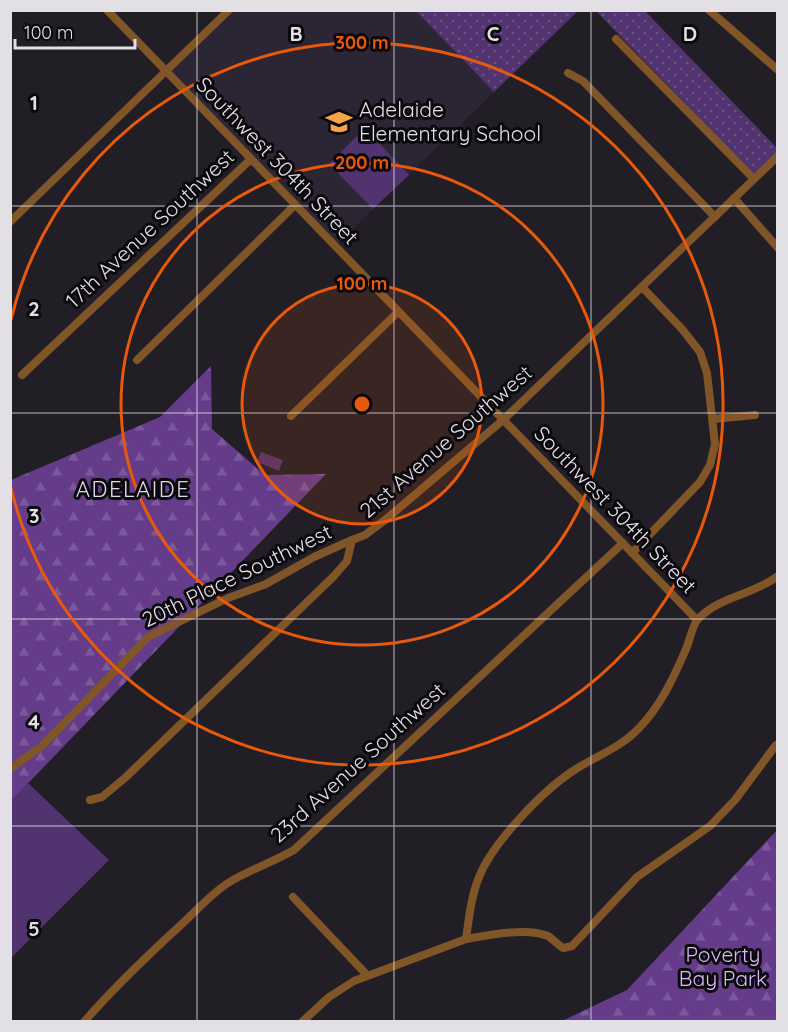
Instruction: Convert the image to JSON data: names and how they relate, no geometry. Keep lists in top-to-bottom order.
{
  "streets": {
    "street": [
      "Southwest 304th Street",
      "17th Avenue Southwest",
      "21st Avenue Southwest",
      "20th Place Southwest",
      "23rd Avenue Southwest"
    ]
  },
  "crossings": [
    ["Southwest 304th Street", "17th Avenue Southwest"],
    ["Southwest 304th Street", "21st Avenue Southwest"],
    ["Southwest 304th Street", "23rd Avenue Southwest"],
    ["21st Avenue Southwest", "20th Place Southwest"]
  ],
  "districts": ["ADELAIDE"],
  "parks": ["Poverty Bay Park"],
  "places": {
    "school or university": ["Adelaide Elementary School"]
  },
  "scale_bar": "100 m",
  "grid": {
    "columns": ["B", "C", "D"],
    "rows": [
      "1",
      "2",
      "3",
      "4",
      "5"
    ]
  },
  "rings": ["300 m", "200 m", "100 m"]
}
